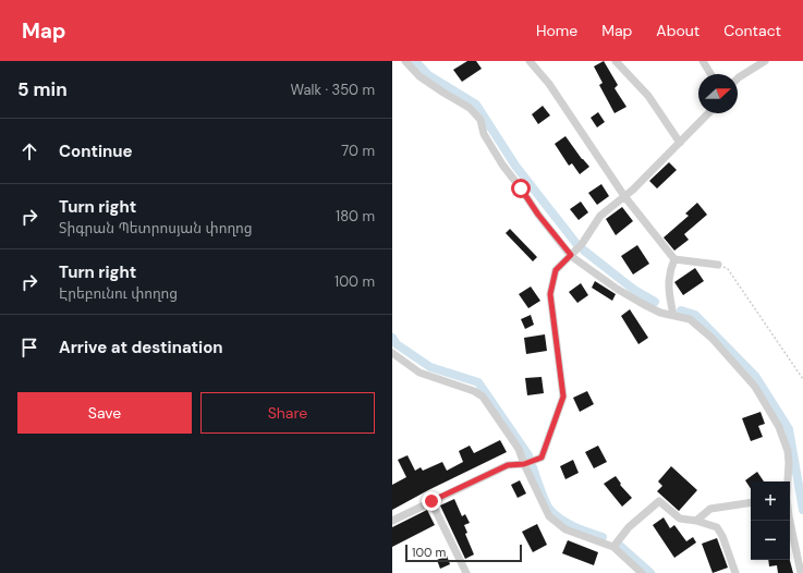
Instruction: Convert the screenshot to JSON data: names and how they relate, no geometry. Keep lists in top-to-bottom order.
{
  "scale_bar": "100 m",
  "north": "right",
  "page": {
    "header": "Map",
    "nav": [
      "Home",
      "Map",
      "About",
      "Contact"
    ],
    "heading": ["5 min", "Walk · 350 m"],
    "list": [
      ["Continue", "70 m"],
      ["Turn right", "Տիգրան Պետրոսյան փողոց", "180 m"],
      ["Turn right", "Էրեբունու փողոց", "100 m"],
      "Arrive at destination"
    ],
    "buttons": ["Save", "Share"],
    "map_buttons": ["+", "−"],
    "scale": "100 m"
  }
}
